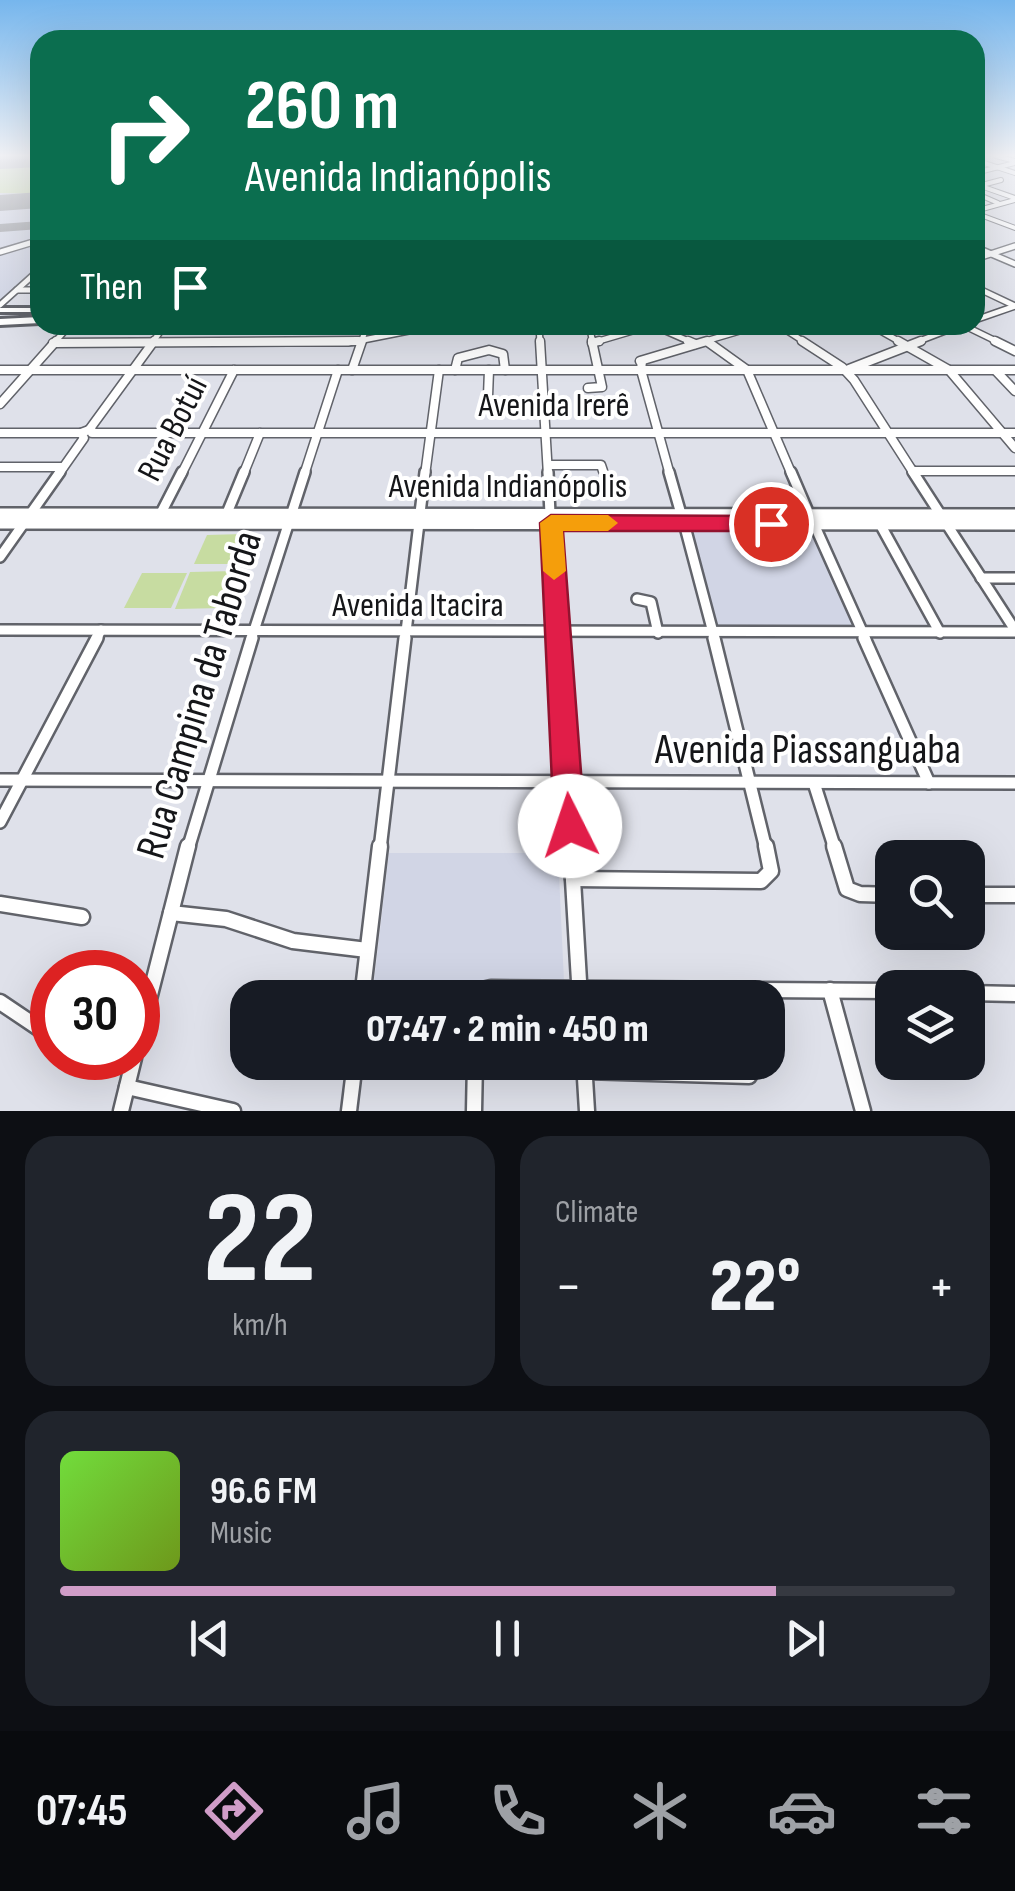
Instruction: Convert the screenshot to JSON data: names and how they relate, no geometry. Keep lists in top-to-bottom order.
{
  "streets": {
    "main road": ["Avenida Indianópolis"],
    "street": [
      "Avenida Irerê",
      "Rua Botuí",
      "Avenida Itacira",
      "Rua Campina da Taborda",
      "Avenida Piassanguaba"
    ]
  },
  "crossings": [
    ["Avenida Irerê", "Rua Botuí"],
    ["Avenida Irerê", "Rua Campina da Taborda"],
    ["Rua Botuí", "Avenida Indianópolis"],
    ["Avenida Indianópolis", "Rua Campina da Taborda"],
    ["Avenida Itacira", "Rua Campina da Taborda"],
    ["Rua Campina da Taborda", "Avenida Piassanguaba"]
  ],
  "page": {
    "turn": ["260 m", "Avenida Indianópolis"],
    "then": "Then",
    "limit": "30",
    "trip": "07:47 · 2 min · 450 m",
    "tile": [
      ["22", "km/h"],
      "Climate"
    ],
    "heat": ["−", "22°", "+"],
    "song": ["96.6 FM", "Music"],
    "tabs": "07:45"
  }
}
